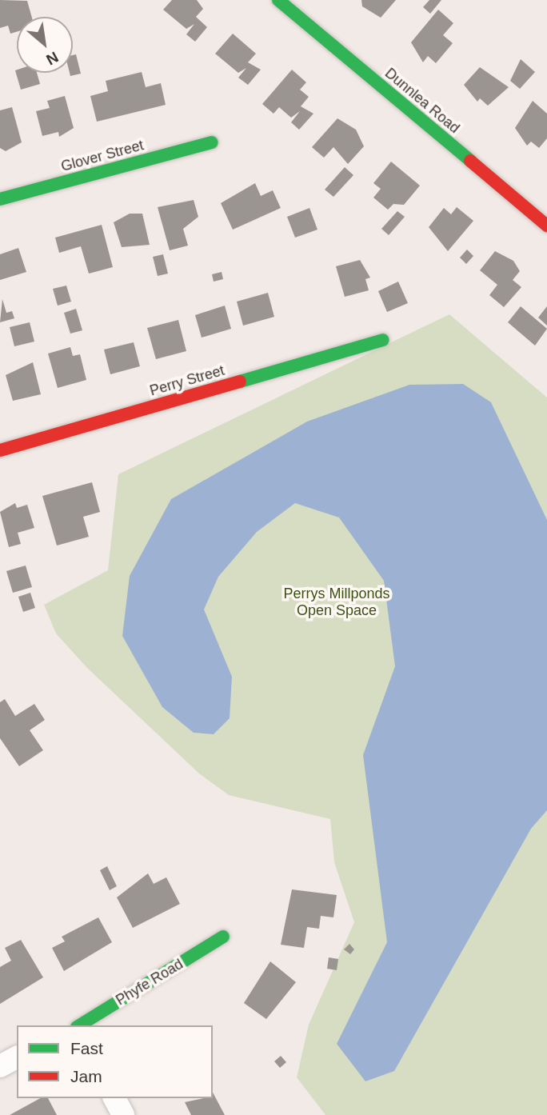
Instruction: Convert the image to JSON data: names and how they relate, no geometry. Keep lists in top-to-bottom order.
{
  "streets": {
    "street": [
      "Dunnlea Road",
      "Glover Street",
      "Perry Street",
      "Phyfe Road"
    ]
  },
  "parks": ["Perrys Millponds Open Space"],
  "legend": ["Fast", "Jam"],
  "north": "bottom right"
}
